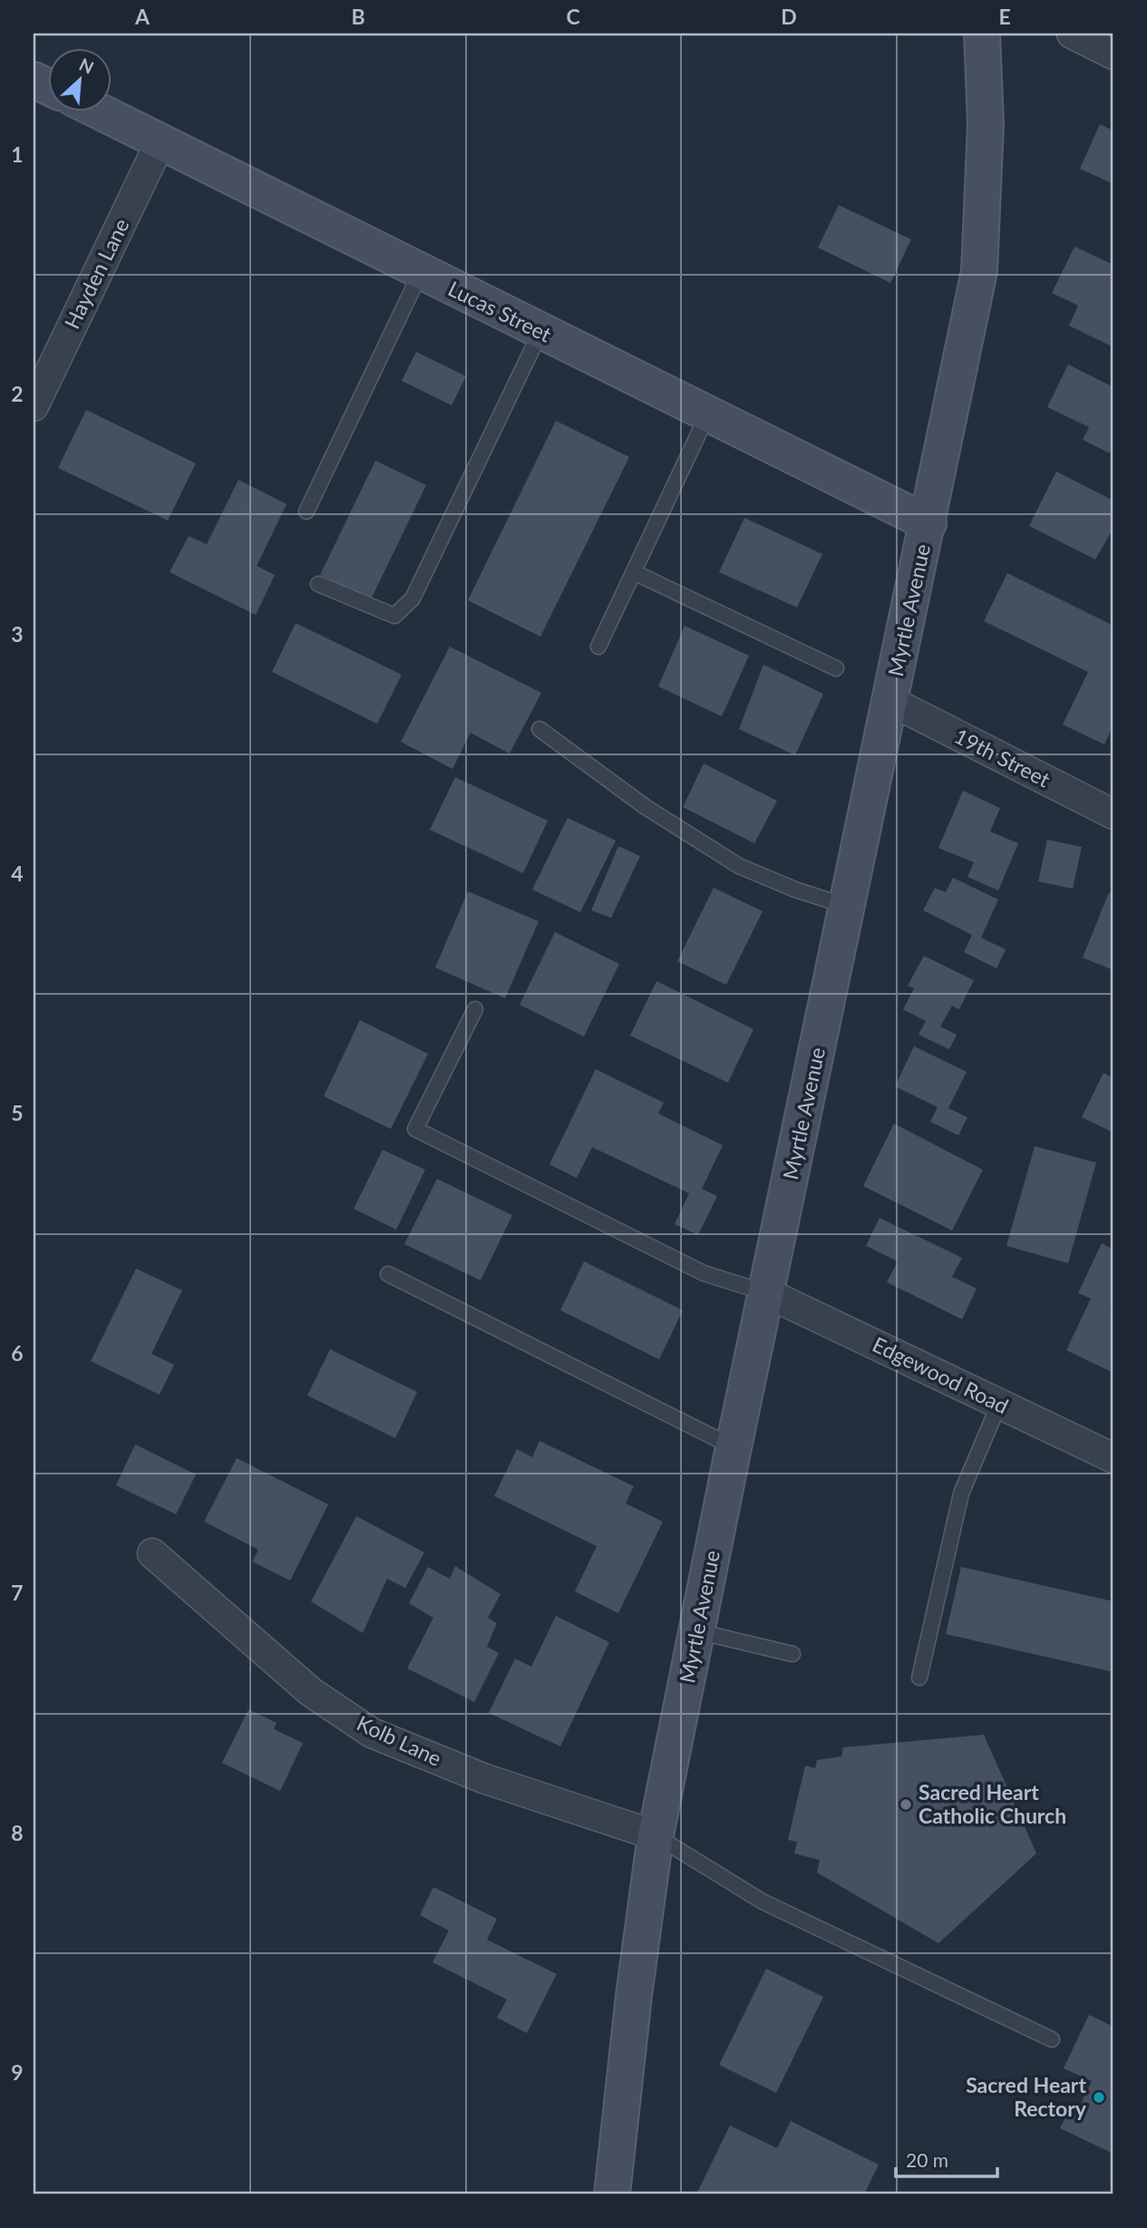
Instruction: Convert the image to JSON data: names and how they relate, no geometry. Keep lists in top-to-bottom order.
{
  "streets": {
    "main road": ["Lucas Street", "Myrtle Avenue"],
    "street": [
      "Hayden Lane",
      "19th Street",
      "Edgewood Road",
      "Kolb Lane"
    ]
  },
  "crossings": [
    ["Hayden Lane", "Lucas Street"],
    ["Lucas Street", "Myrtle Avenue"],
    ["Myrtle Avenue", "19th Street"],
    ["Myrtle Avenue", "Edgewood Road"],
    ["Myrtle Avenue", "Kolb Lane"]
  ],
  "places": ["Sacred Heart Catholic Church", "Sacred Heart Rectory"],
  "scale_bar": "20 m",
  "north": "top right",
  "grid": {
    "columns": [
      "A",
      "B",
      "C",
      "D",
      "E"
    ],
    "rows": [
      "1",
      "2",
      "3",
      "4",
      "5",
      "6",
      "7",
      "8",
      "9"
    ]
  }
}
